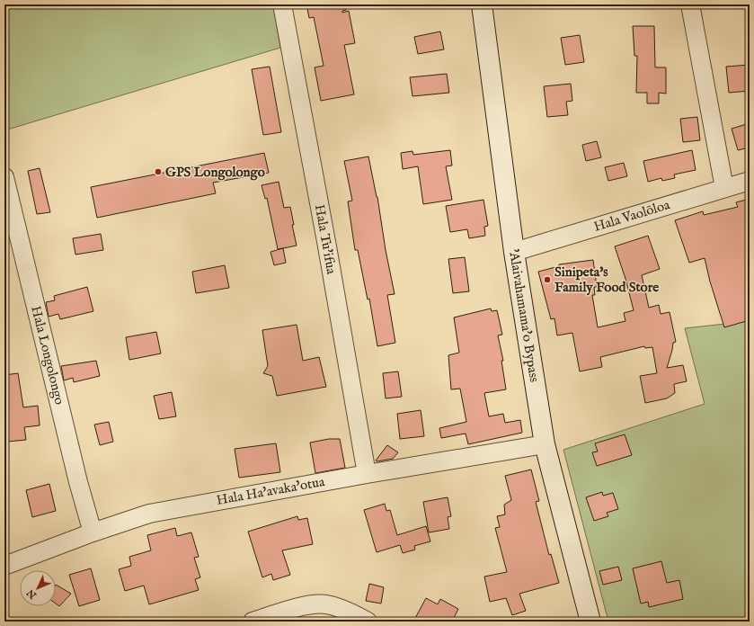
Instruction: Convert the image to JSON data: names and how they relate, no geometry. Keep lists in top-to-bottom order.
{
  "streets": {
    "main road": ["'Alaivahamama'o Bypass"],
    "street": [
      "Hala Vaolōloa",
      "Hala Tu'ifua",
      "Hala Longolongo",
      "Hala Ha'avaka'otua"
    ]
  },
  "crossings": [
    ["Hala Vaolōloa", "'Alaivahamama'o Bypass"],
    ["Hala Tu'ifua", "Hala Ha'avaka'otua"],
    ["'Alaivahamama'o Bypass", "Hala Ha'avaka'otua"],
    ["Hala Longolongo", "Hala Ha'avaka'otua"]
  ],
  "places": ["GPS Longolongo", "Sinipeta's Family Food Store"],
  "north": "bottom left"
}
